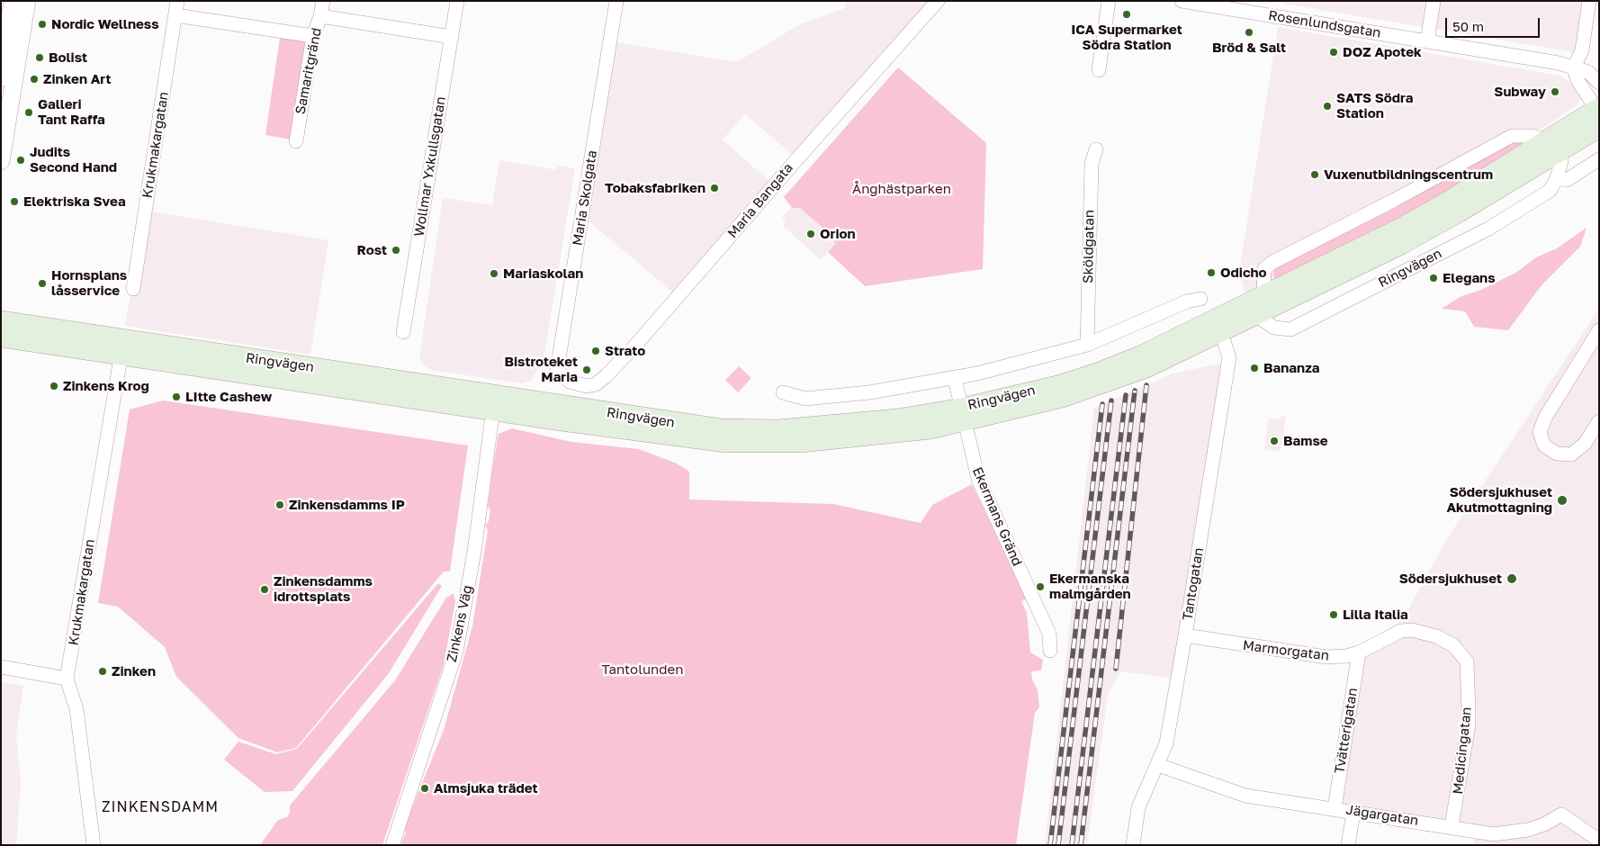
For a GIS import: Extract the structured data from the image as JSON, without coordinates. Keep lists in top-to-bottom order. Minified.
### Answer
{"streets":{"main road":["Ringvägen"],"street":["Rosenlundsgatan","Samaritgränd","Krukmakargatan","Wollmar Yxkullsgatan","Maria Skolgata","Maria Bangata","Sköldgatan","Ekermans Gränd","Tantogatan","Zinkens Väg","Marmorgatan","Tvätterigatan","Medicingatan","Jägargatan"]},"crossings":[["Krukmakargatan","Ringvägen"],["Maria Skolgata","Maria Bangata"],["Ringvägen","Ekermans Gränd"],["Ringvägen","Tantogatan"],["Ringvägen","Zinkens Väg"],["Tantogatan","Marmorgatan"],["Tantogatan","Jägargatan"],["Marmorgatan","Tvätterigatan"],["Marmorgatan","Medicingatan"],["Tvätterigatan","Jägargatan"],["Medicingatan","Jägargatan"]],"districts":["ZINKENSDAMM"],"parks":["Ånghästparken","Tantolunden"],"places":["ICA Supermarket Södra Station","Nordic Wellness","Bröd & Salt","DOZ Apotek","Bolist","Zinken Art","Subway","SATS Södra Station","Galleri Tant Raffa","Judits Second Hand","Vuxenutbildningscentrum","Tobaksfabriken","Elektriska Svea","Orion","Rost","Odicho","Mariaskolan","Elegans","Hornsplans låsservice","Strato","Bananza","Bistroteket Maria","Zinkens Krog","LItte Cashew","Bamse","Södersjukhuset Akutmottagning","Zinkensdamms IP","Södersjukhuset","Ekermanska malmgården","Zinkensdamms idrottsplats","Lilla Italia","Zinken","Almsjuka trädet"],"scale_bar":"50 m"}
